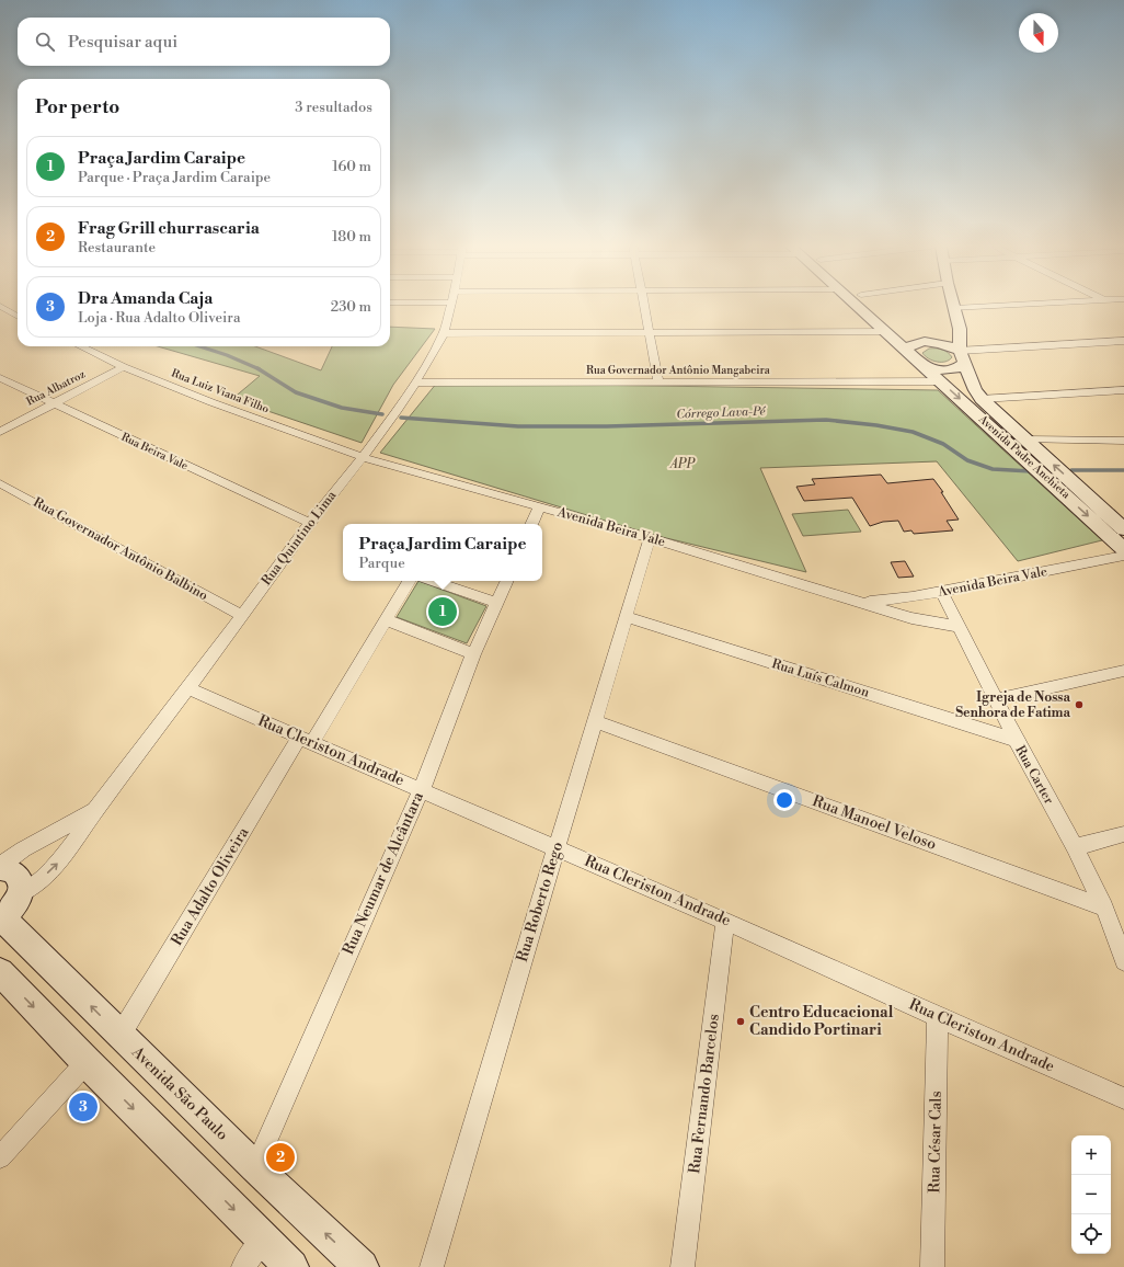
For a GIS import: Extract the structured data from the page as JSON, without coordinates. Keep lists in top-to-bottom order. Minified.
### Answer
{"streets":{"street":["Rua Governador Antônio Mangabeira","Rua Albatroz","Rua Luiz Viana Filho","Rua Beira Vale","Avenida Padre Anchieta","Avenida Beira Vale","Rua Quintino Lima","Rua Governador Antônio Balbino","Rua Luís Calmon","Rua Cleriston Andrade","Rua Carter","Rua Manoel Veloso","Rua Neumar de Alcântara","Rua Adalto Oliveira","Rua Roberto Rego","Avenida São Paulo","Rua Fernando Barcelos","Rua César Cals"]},"crossings":[["Rua Governador Antônio Mangabeira","Avenida Padre Anchieta"],["Rua Governador Antônio Mangabeira","Rua Quintino Lima"],["Rua Albatroz","Rua Luiz Viana Filho"],["Rua Albatroz","Rua Beira Vale"],["Rua Luiz Viana Filho","Avenida Beira Vale"],["Rua Luiz Viana Filho","Rua Quintino Lima"],["Rua Beira Vale","Rua Quintino Lima"],["Avenida Beira Vale","Rua Quintino Lima"],["Avenida Beira Vale","Rua Carter"],["Avenida Beira Vale","Rua Roberto Rego"],["Rua Quintino Lima","Rua Governador Antônio Balbino"],["Rua Quintino Lima","Rua Cleriston Andrade"],["Rua Quintino Lima","Avenida São Paulo"],["Rua Luís Calmon","Rua Carter"],["Rua Luís Calmon","Rua Roberto Rego"],["Rua Cleriston Andrade","Rua Neumar de Alcântara"],["Rua Cleriston Andrade","Rua Adalto Oliveira"],["Rua Cleriston Andrade","Rua Roberto Rego"],["Rua Cleriston Andrade","Rua Fernando Barcelos"],["Rua Cleriston Andrade","Rua César Cals"],["Rua Carter","Rua Manoel Veloso"],["Rua Manoel Veloso","Rua Roberto Rego"],["Rua Neumar de Alcântara","Avenida São Paulo"],["Rua Adalto Oliveira","Avenida São Paulo"]],"water":["Córrego Lava-Pé"],"parks":["APP"],"places":["Igreja de Nossa Senhora de Fatima","Centro Educacional Candido Portinari"],"north":"bottom","page":{"search":"Pesquisar aqui","heading":["Por perto","3 resultados"],"list":[{"mark":"1","name":"Praça Jardim Caraipe","note":"Parque · Praça Jardim Caraipe","value":"160 m"},{"mark":"2","name":"Frag Grill churrascaria","note":"Restaurante","value":"180 m"},{"mark":"3","name":"Dra Amanda Caja","note":"Loja · Rua Adalto Oliveira","value":"230 m"}],"popup":["Praça Jardim Caraipe","Parque"],"pins":["1","3","2"],"map_buttons":["+","−"]}}
